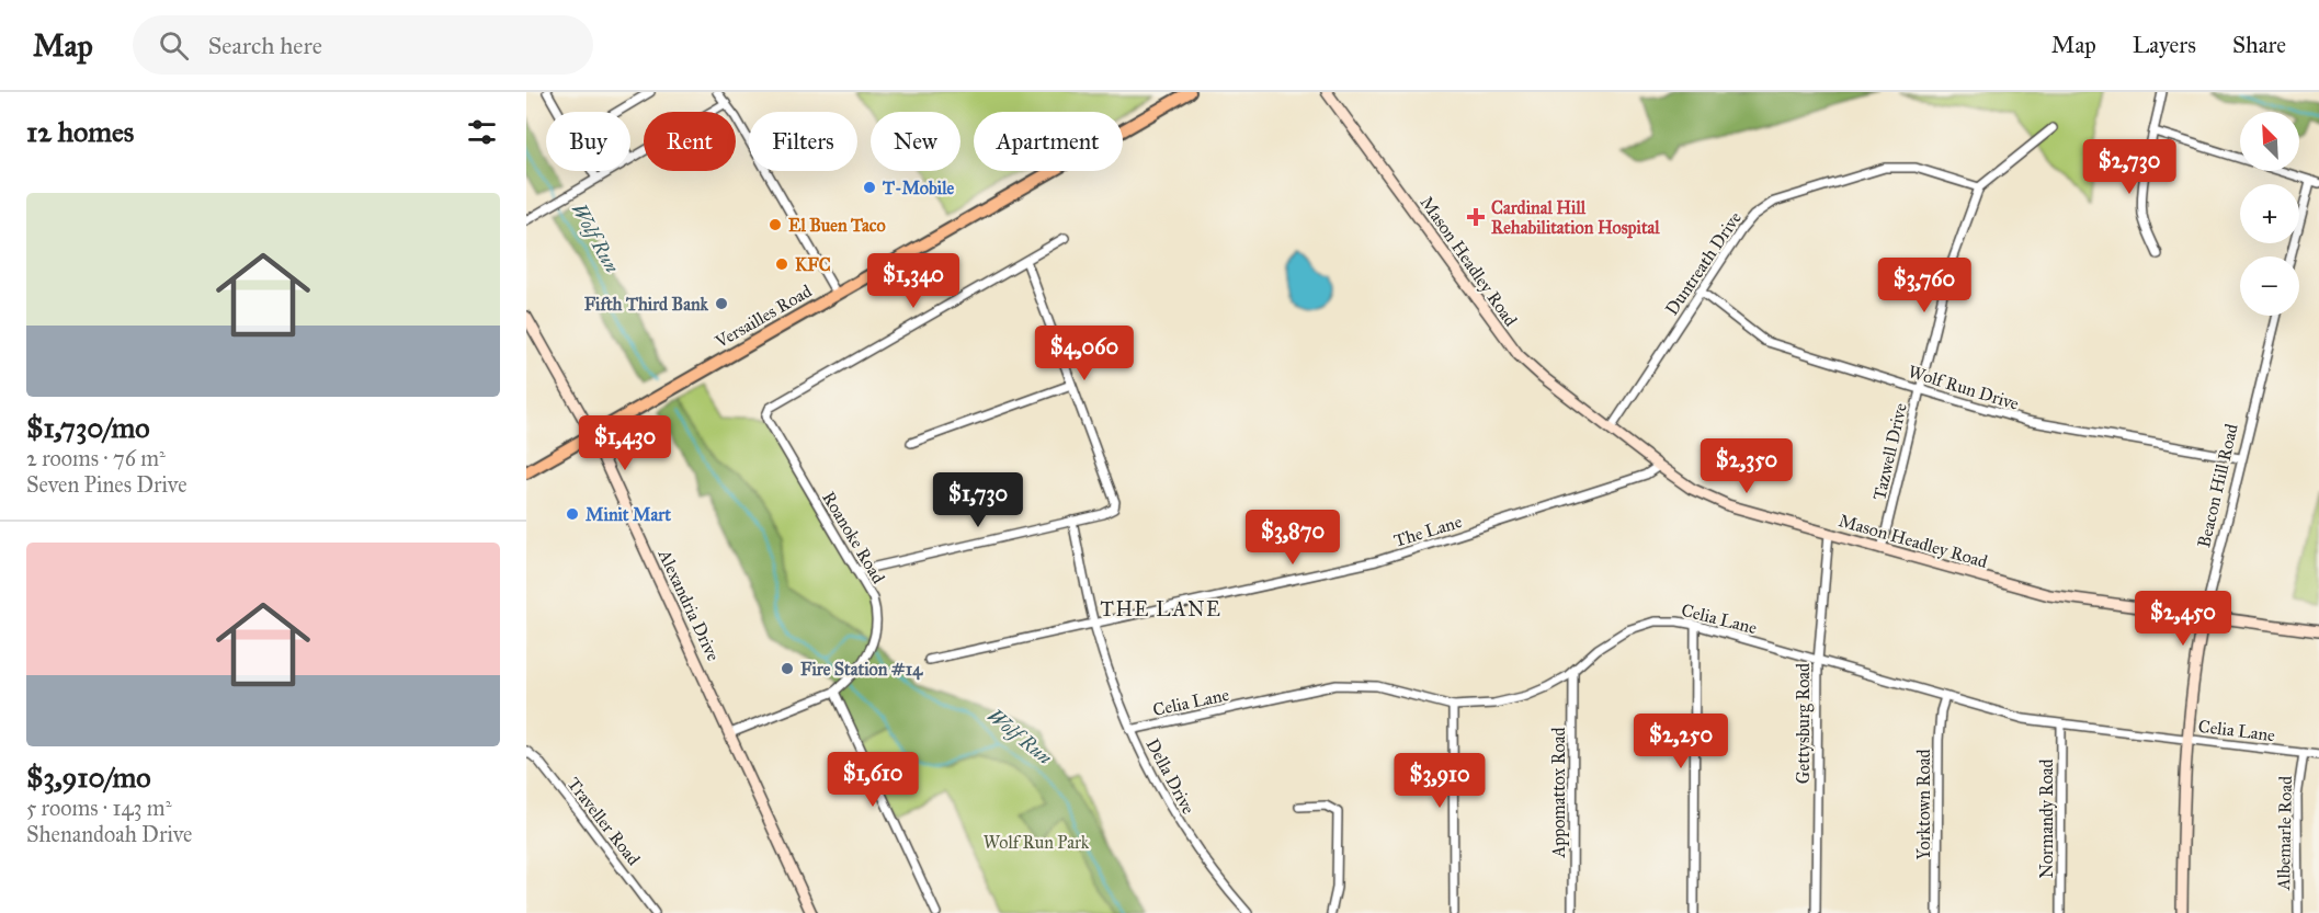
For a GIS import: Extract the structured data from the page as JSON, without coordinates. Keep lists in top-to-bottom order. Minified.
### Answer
{"streets":{"main road":["Mason Headley Road","Versailles Road","Beacon Hill Road","Alexandria Drive"],"street":["Duntreath Drive","Wolf Run Drive","Tazwell Drive","The Lane","Roanoke Road","Celia Lane","Gettysburg Road","Della Drive","Appomattox Road","Yorktown Road","Normandy Road","Traveller Road","Albemarle Road"]},"crossings":[["Mason Headley Road","Duntreath Drive"],["Mason Headley Road","Tazwell Drive"],["Mason Headley Road","Beacon Hill Road"],["Mason Headley Road","The Lane"],["Mason Headley Road","Gettysburg Road"],["Duntreath Drive","Wolf Run Drive"],["Duntreath Drive","Tazwell Drive"],["Versailles Road","Alexandria Drive"],["Wolf Run Drive","Tazwell Drive"],["Wolf Run Drive","Beacon Hill Road"],["Beacon Hill Road","Celia Lane"],["The Lane","Della Drive"],["Roanoke Road","Alexandria Drive"],["Celia Lane","Gettysburg Road"],["Celia Lane","Della Drive"],["Celia Lane","Appomattox Road"],["Celia Lane","Yorktown Road"],["Celia Lane","Normandy Road"],["Celia Lane","Albemarle Road"]],"districts":["THE LANE"],"water":["Wolf Run"],"parks":["Wolf Run Park"],"places":{"other":["T-Mobile","El Buen Taco","KFC","Fifth Third Bank","Minit Mart","Fire Station #14"],"health":["Cardinal Hill Rehabilitation Hospital"]},"north":"top left","page":{"header":"Map","search":"Search here","nav":["Map","Layers","Share"],"heading":"12 homes","map_buttons":["+","−"],"chip":["Buy","Rent","Filters","New","Apartment"],"price":["$2,730","$1,340","$3,760","$4,060","$1,430","$2,350","$1,730","$3,870","$2,450","$2,250","$1,610","$3,910"],"list":[{"name":"$1,730/mo","note":"2 rooms · 76 m² · Seven Pines Drive"},{"name":"$3,910/mo","note":"5 rooms · 143 m² · Shenandoah Drive"}]}}
